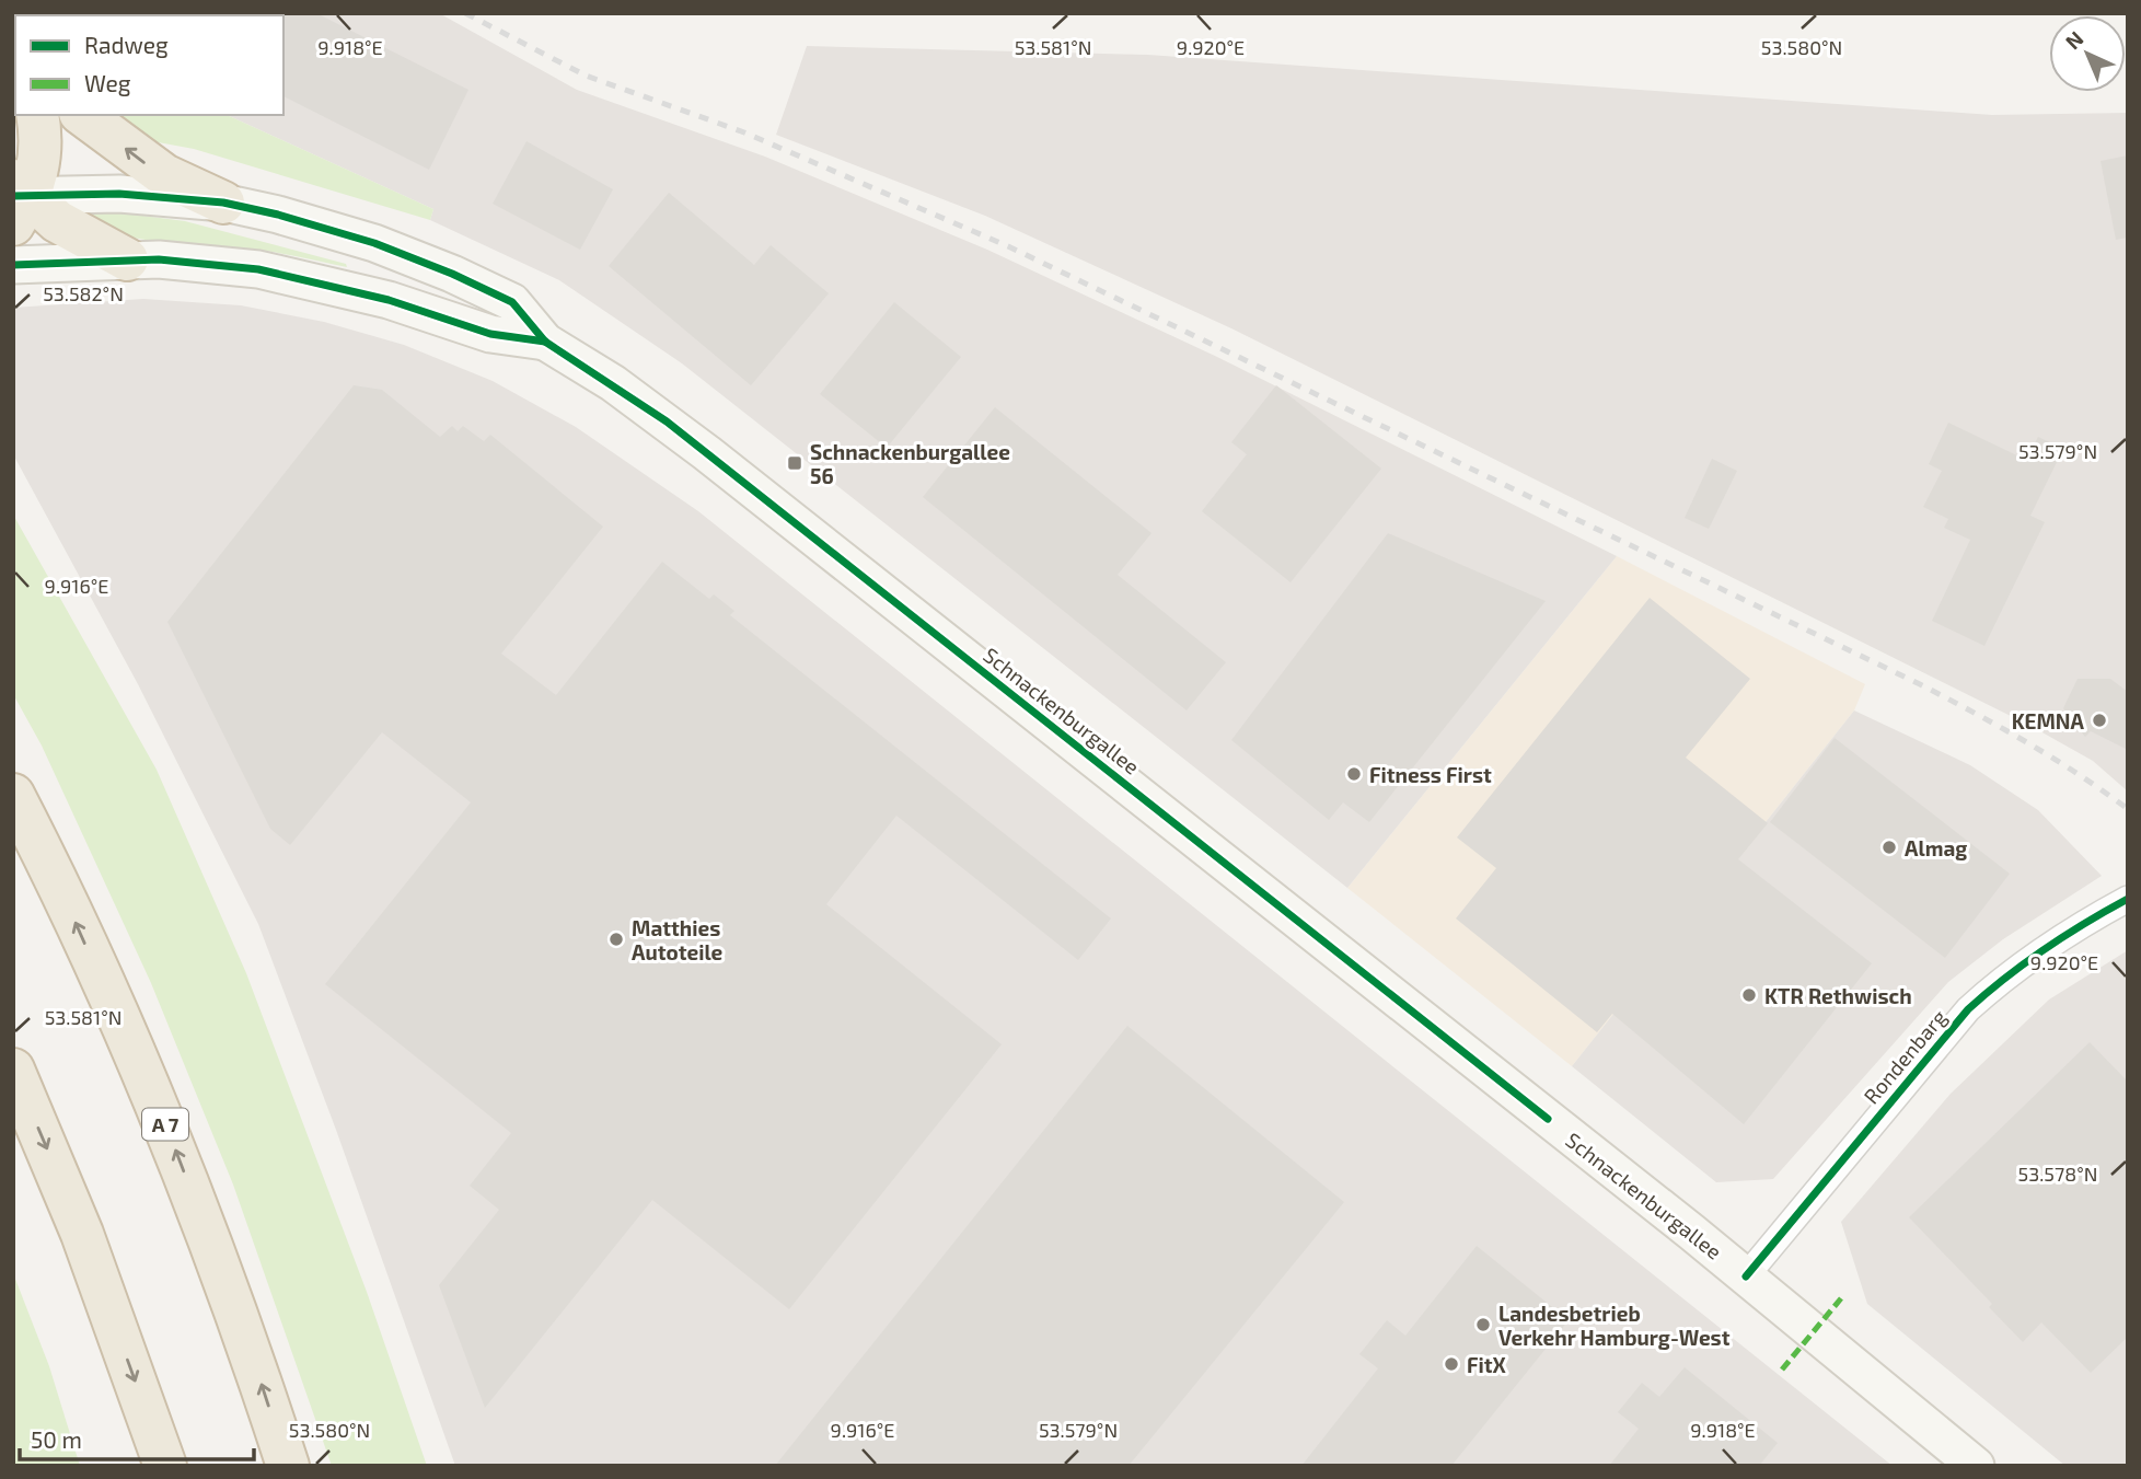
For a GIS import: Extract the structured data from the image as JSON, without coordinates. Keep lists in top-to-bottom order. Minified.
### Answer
{"streets":{"highway":["A 7"],"main road":["Schnackenburgallee"],"street":["Rondenbarg"]},"crossings":[["Schnackenburgallee","Rondenbarg"]],"places":{"transit":["Schnackenburgallee 56"],"other":["KEMNA","Fitness First","Almag","Matthies Autoteile","KTR Rethwisch","Landesbetrieb Verkehr Hamburg-West","FitX"]},"legend":["Radweg","Weg"],"scale_bar":"50 m","north":"top left","coordinates":["53.581°N","53.580°N","9.918°E","9.920°E","53.582°N","53.579°N","9.916°E","53.578°N"]}
